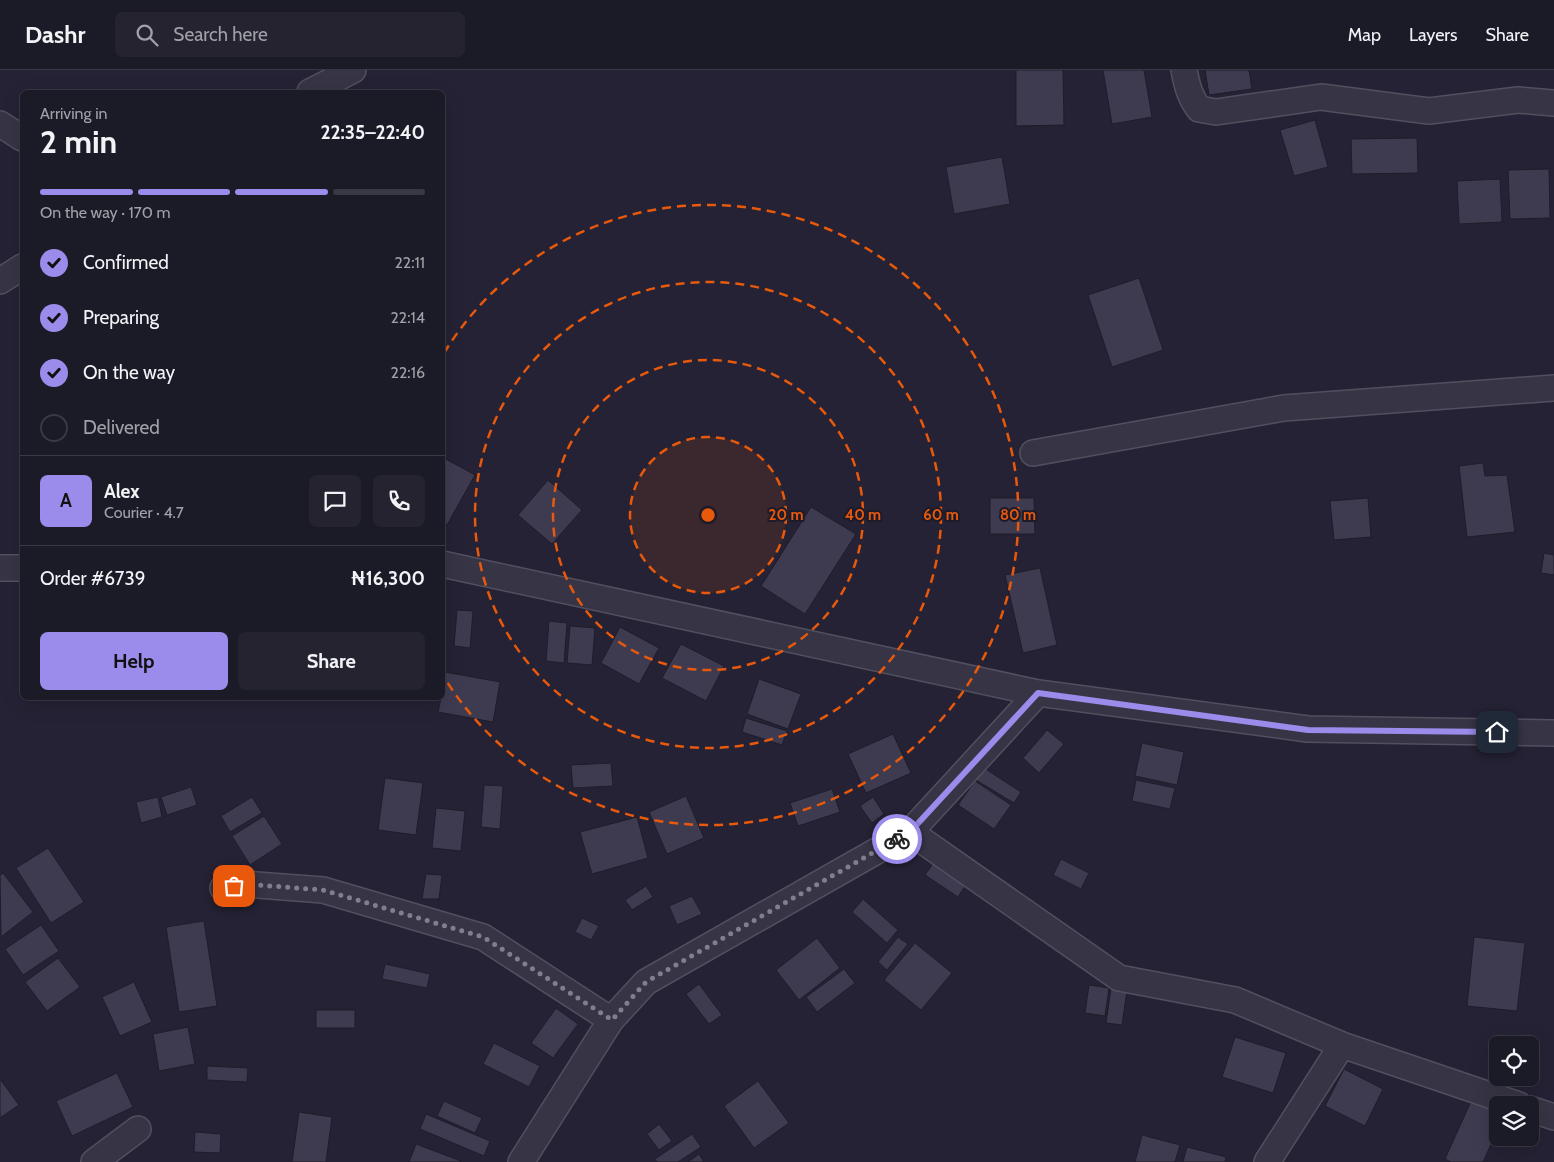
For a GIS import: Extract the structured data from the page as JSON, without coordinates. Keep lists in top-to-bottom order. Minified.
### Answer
{"page":{"header":"Dashr","search":"Search here","nav":["Map","Layers","Share"],"heading":["2 min","Arriving in","22:35–22:40"],"panel":["Alex","Courier · 4.7","Order #6739","₦16,300"],"bar":"On the way · 170 m","list":[["Confirmed","22:11"],["Preparing","22:14"],["On the way","22:16"],"Delivered"],"round":"A","buttons":["Help","Share"]},"rings":["20 m","40 m","60 m","80 m"]}
